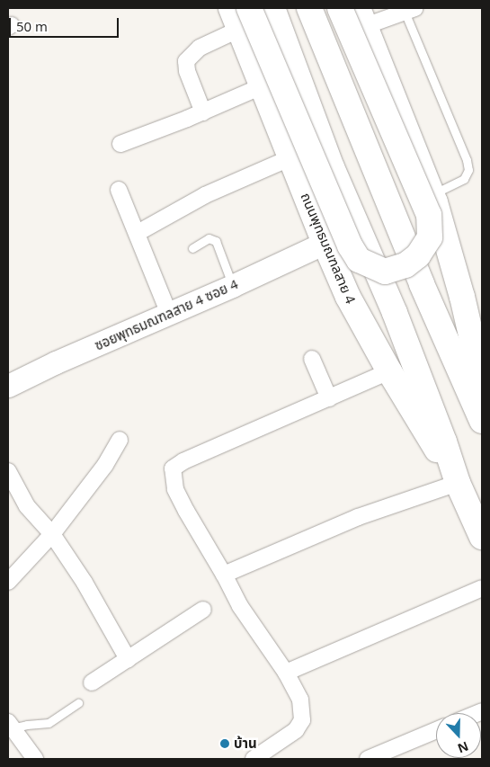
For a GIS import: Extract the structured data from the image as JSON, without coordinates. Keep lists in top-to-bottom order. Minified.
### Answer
{"streets":{"main road":["ถนนพุทธมณฑลสาย 4"],"street":["ซอยพุทธมณฑลสาย 4 ซอย 4"]},"crossings":[["ถนนพุทธมณฑลสาย 4","ซอยพุทธมณฑลสาย 4 ซอย 4"]],"places":["บ้าน"],"scale_bar":"50 m","north":"bottom"}
